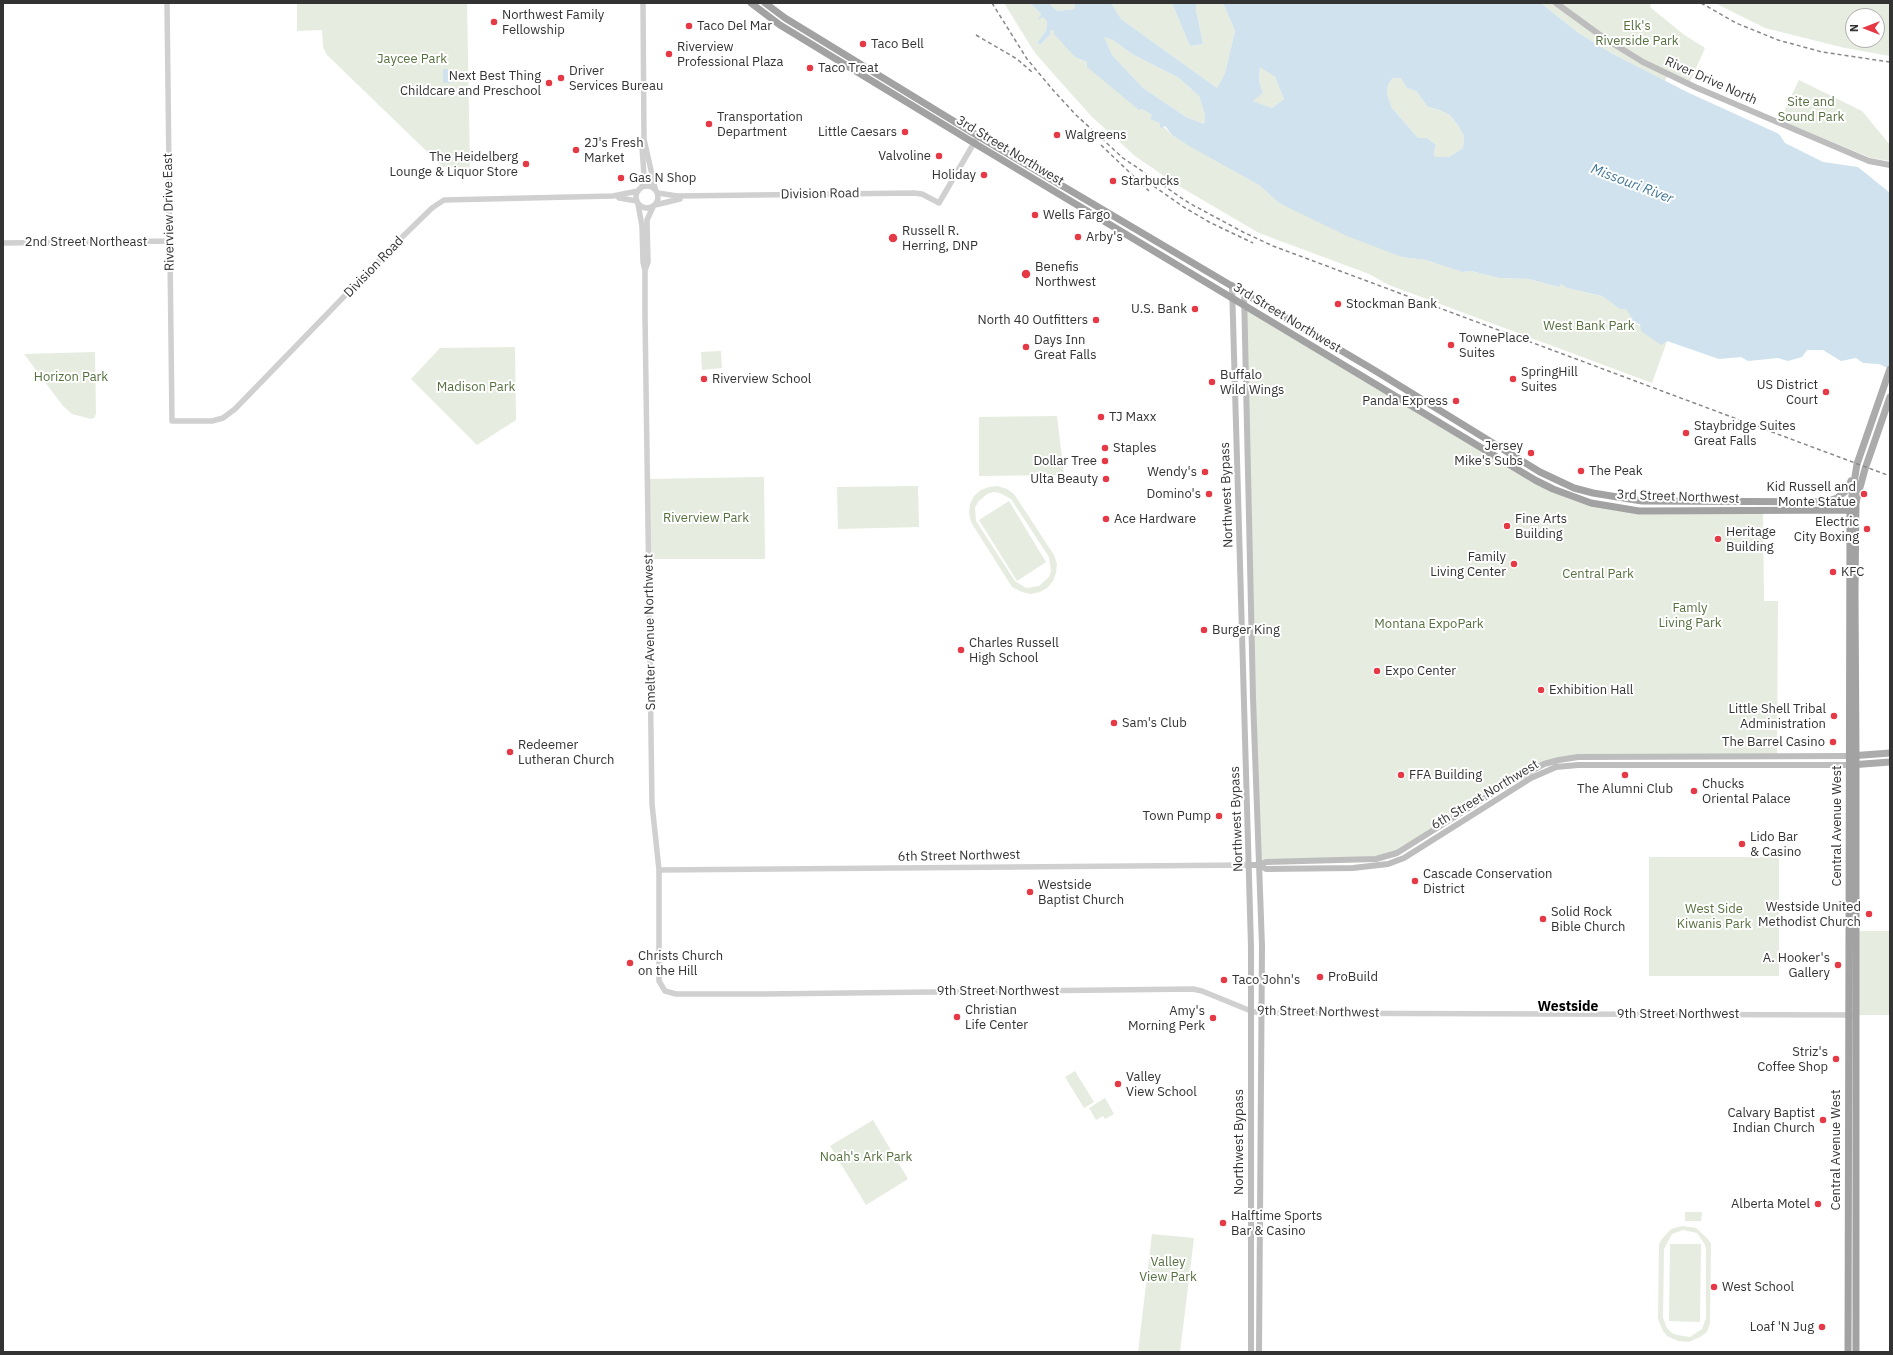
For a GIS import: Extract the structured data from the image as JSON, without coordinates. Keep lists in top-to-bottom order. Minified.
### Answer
{"streets":{"highway":["3rd Street Northwest","Central Avenue West"],"main road":["River Drive North","Northwest Bypass","6th Street Northwest"],"street":["Division Road","Riverview Drive East","2nd Street Northeast","Smelter Avenue Northwest","9th Street Northwest"]},"crossings":[["3rd Street Northwest","Division Road"],["3rd Street Northwest","Northwest Bypass"],["3rd Street Northwest","Central Avenue West"],["Division Road","Riverview Drive East"],["Division Road","Smelter Avenue Northwest"],["Riverview Drive East","2nd Street Northeast"],["Northwest Bypass","6th Street Northwest"],["Northwest Bypass","9th Street Northwest"],["Smelter Avenue Northwest","6th Street Northwest"],["Smelter Avenue Northwest","9th Street Northwest"],["6th Street Northwest","Central Avenue West"],["Central Avenue West","9th Street Northwest"]],"districts":["Westside"],"water":["Missouri River"],"parks":["Elk's Riverside Park","Jaycee Park","Site and Sound Park","West Bank Park","Horizon Park","Madison Park","Riverview Park","Central Park","Famly Living Park","Montana ExpoPark","West Side Kiwanis Park","Noah's Ark Park","Valley View Park"],"places":["Northwest Family Fellowship","Taco Del Mar","Taco Bell","Riverview Professional Plaza","Taco Treat","Driver Services Bureau","Next Best Thing Childcare and Preschool","Transportation Department","Little Caesars","Walgreens","2J's Fresh Market","Valvoline","The Heidelberg Lounge & Liquor Store","Holiday","Gas N Shop","Starbucks","Wells Fargo","Arby's","Russell R. Herring, DNP","Benefis Northwest","Stockman Bank","U.S. Bank","North 40 Outfitters","TownePlace Suites","Days Inn Great Falls","Riverview School","SpringHill Suites","Buffalo Wild Wings","US District Court","Panda Express","TJ Maxx","Staybridge Suites Great Falls","Staples","Jersey Mike's Subs","Dollar Tree","The Peak","Wendy's","Ulta Beauty","Domino's","Kid Russell and Monte Statue","Ace Hardware","Fine Arts Building","Electric City Boxing","Heritage Building","Family Living Center","KFC","Burger King","Charles Russell High School","Expo Center","Exhibition Hall","Little Shell Tribal Administration","Sam's Club","The Barrel Casino","Redeemer Lutheran Church","FFA Building","The Alumni Club","Chucks Oriental Palace","Town Pump","Lido Bar & Casino","Cascade Conservation District","Westside Baptist Church","Westside United Methodist Church","Solid Rock Bible Church","Christs Church on the Hill","A. Hooker's Gallery","ProBuild","Taco John's","Christian Life Center","Amy's Morning Perk","Striz's Coffee Shop","Valley View School","Calvary Baptist Indian Church","Alberta Motel","Halftime Sports Bar & Casino","West School","Loaf 'N Jug"],"north":"left"}
